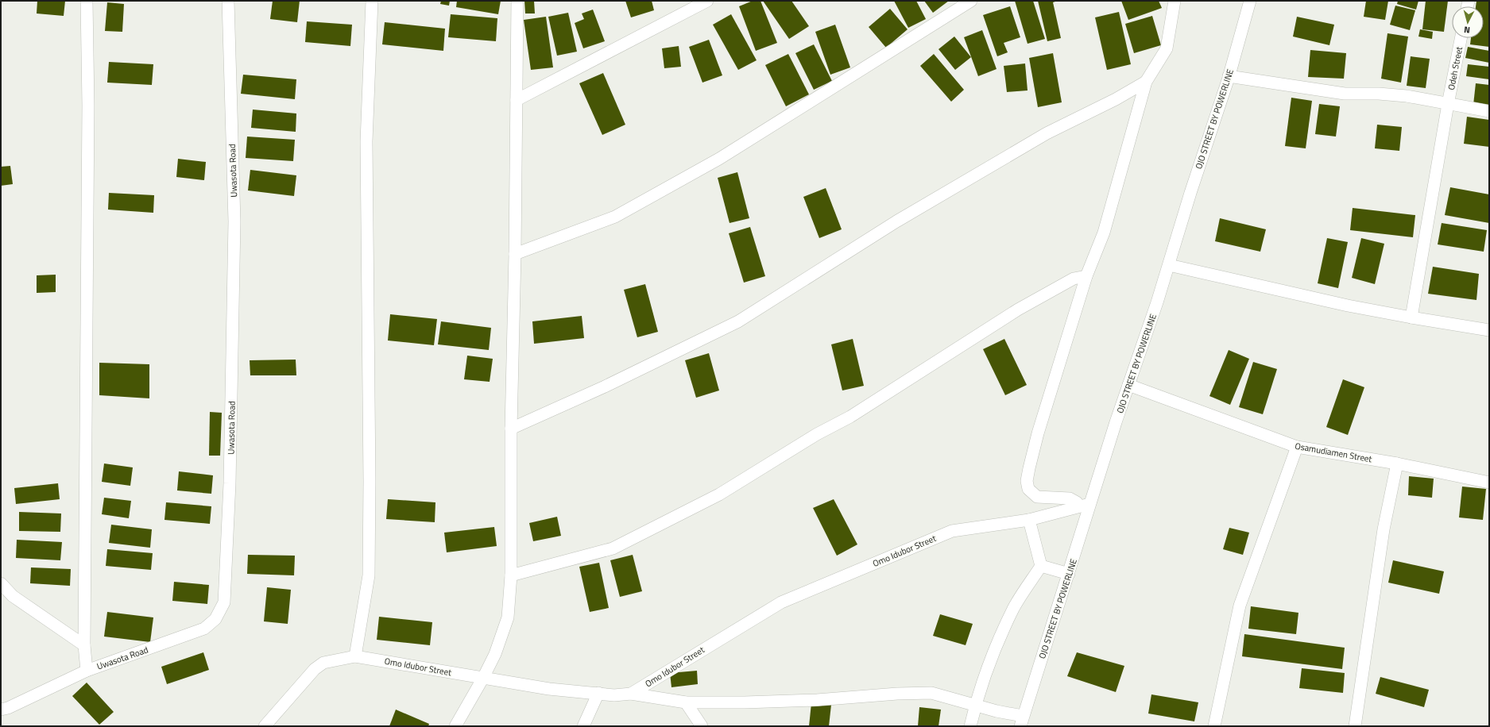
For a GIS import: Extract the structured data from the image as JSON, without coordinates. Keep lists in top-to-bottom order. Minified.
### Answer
{"streets":{"street":["Odeh Street","OJO STREET BY POWERLINE","Uwasota Road","Osamudiamen Street","Omo Idubor Street"]},"crossings":[["OJO STREET BY POWERLINE","Osamudiamen Street"],["OJO STREET BY POWERLINE","Omo Idubor Street"]],"north":"bottom"}
